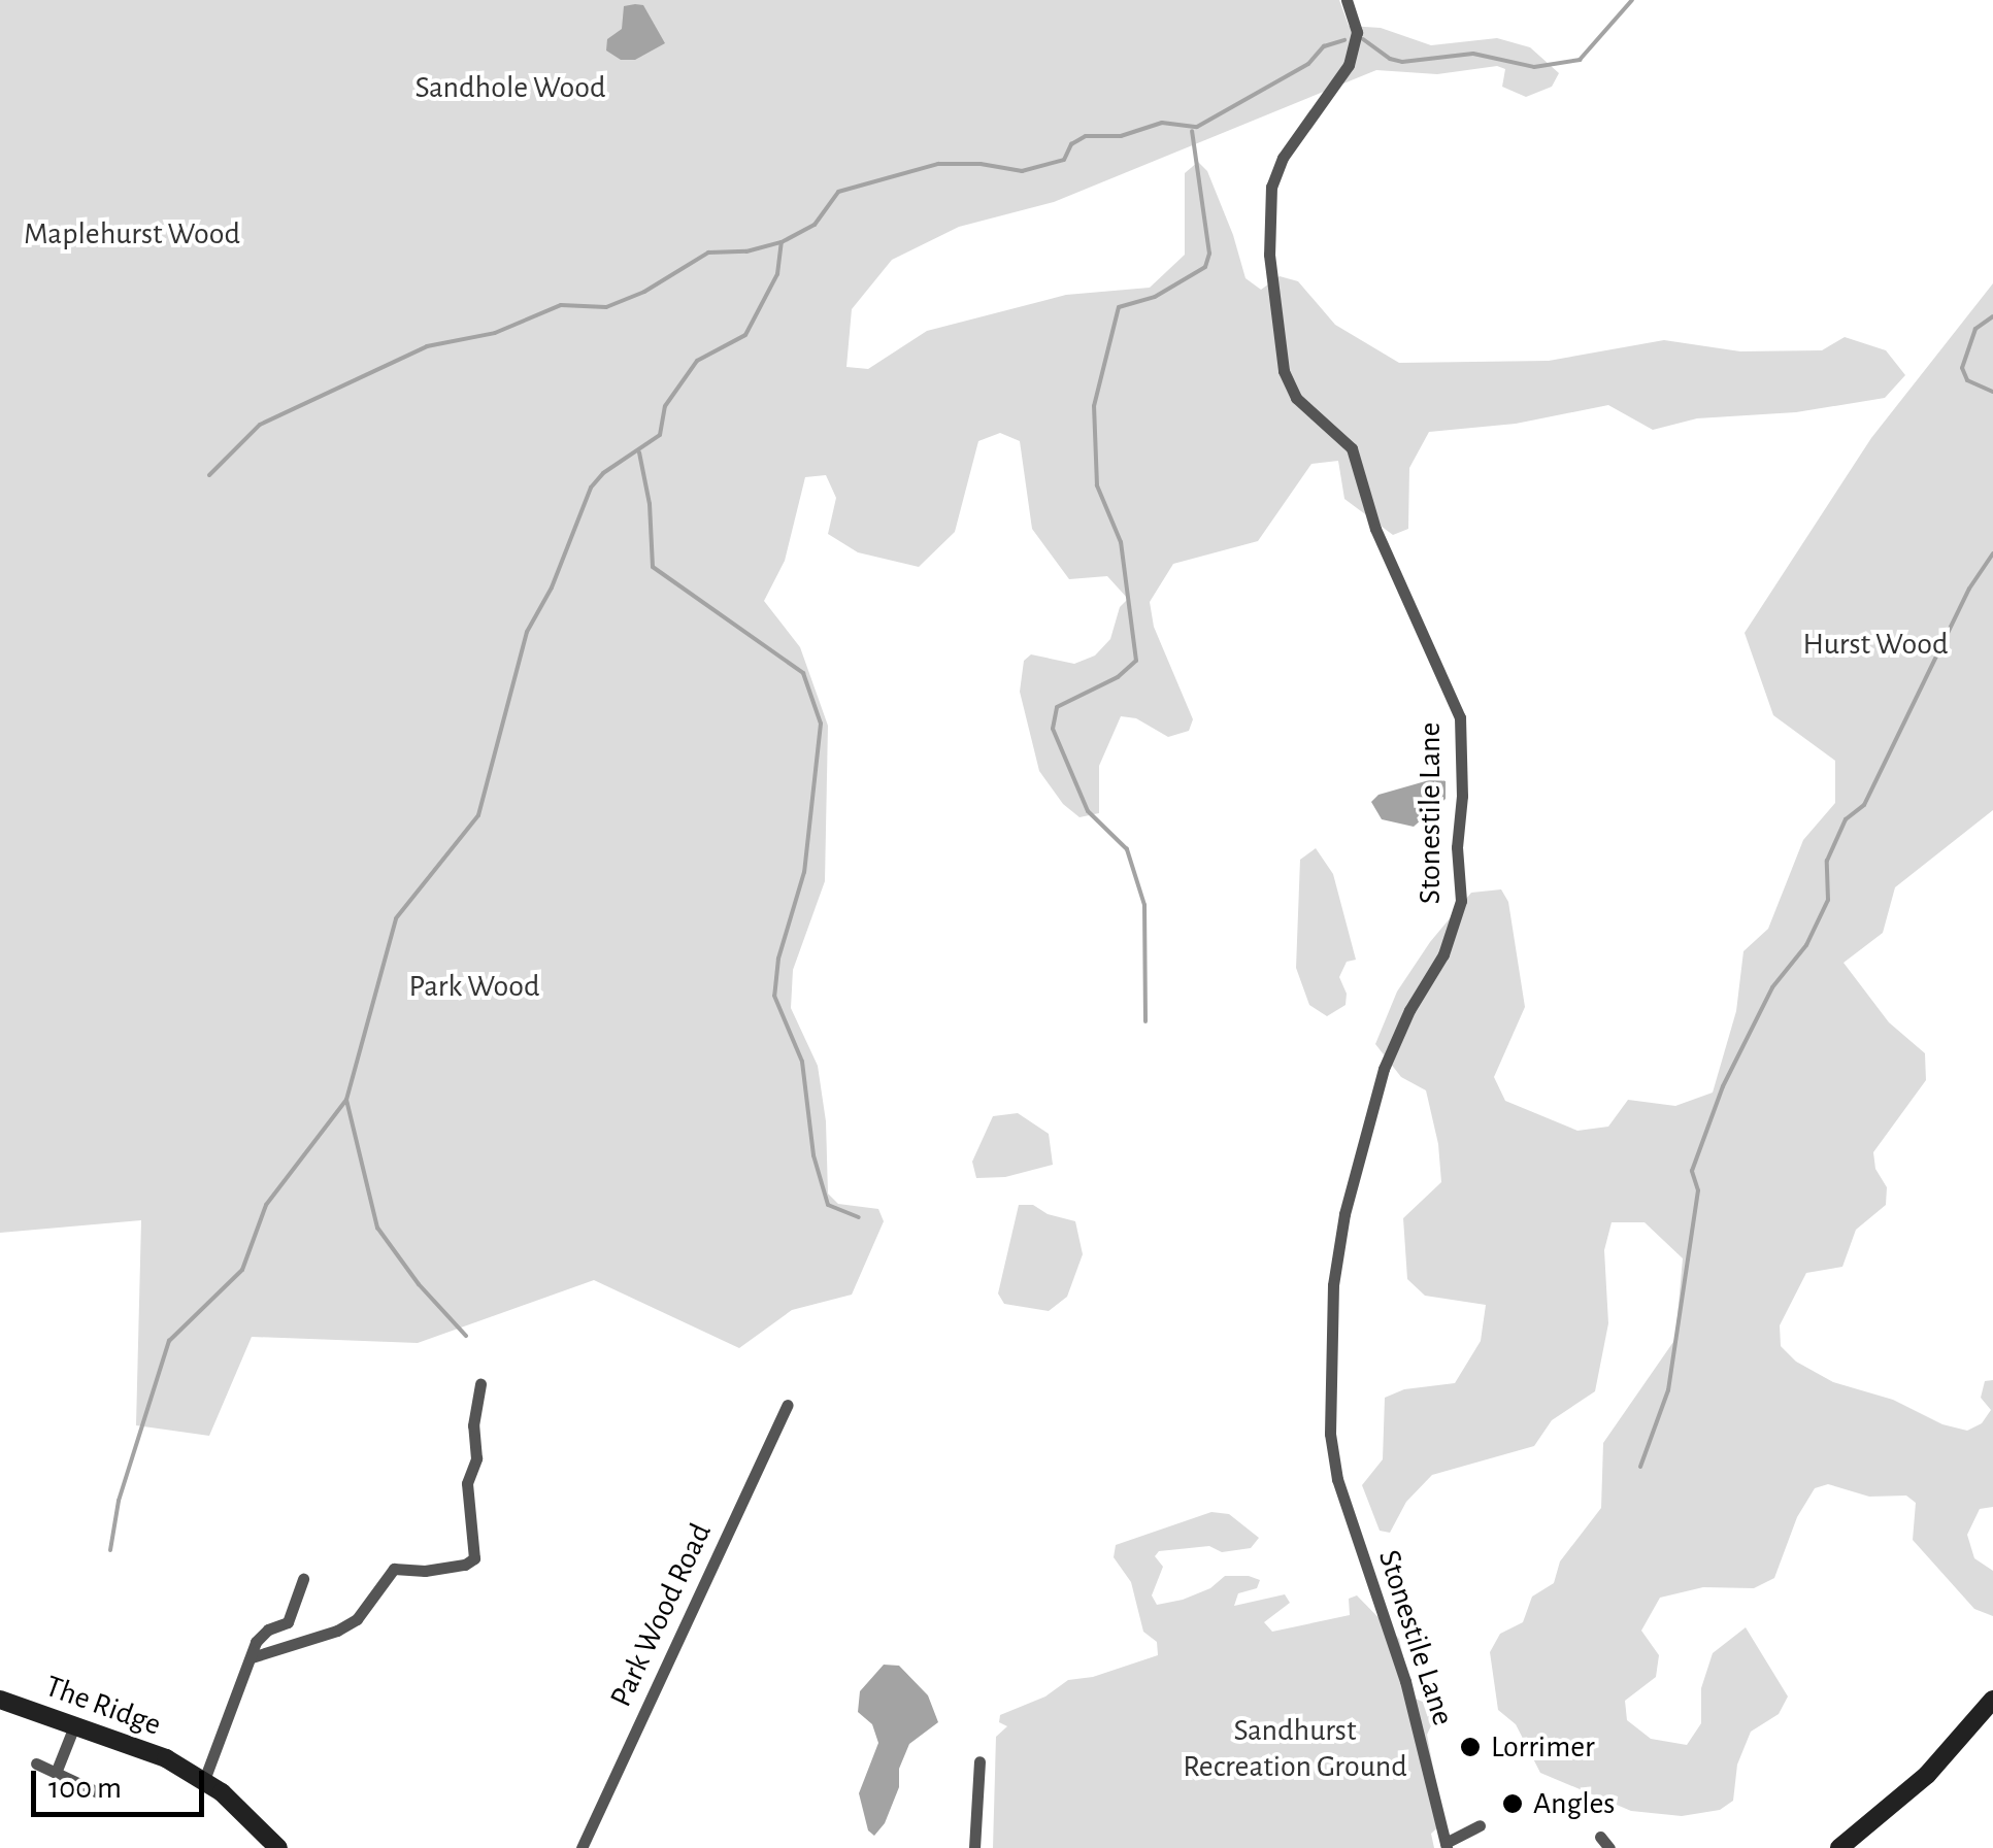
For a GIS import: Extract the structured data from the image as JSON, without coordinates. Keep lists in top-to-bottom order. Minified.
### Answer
{"streets":{"main road":["The Ridge"],"street":["Stonestile Lane","Park Wood Road"]},"parks":["Sandhole Wood","Maplehurst Wood","Hurst Wood","Park Wood","Sandhurst Recreation Ground"],"places":["Lorrimer","Angles"],"scale_bar":"100 m"}
